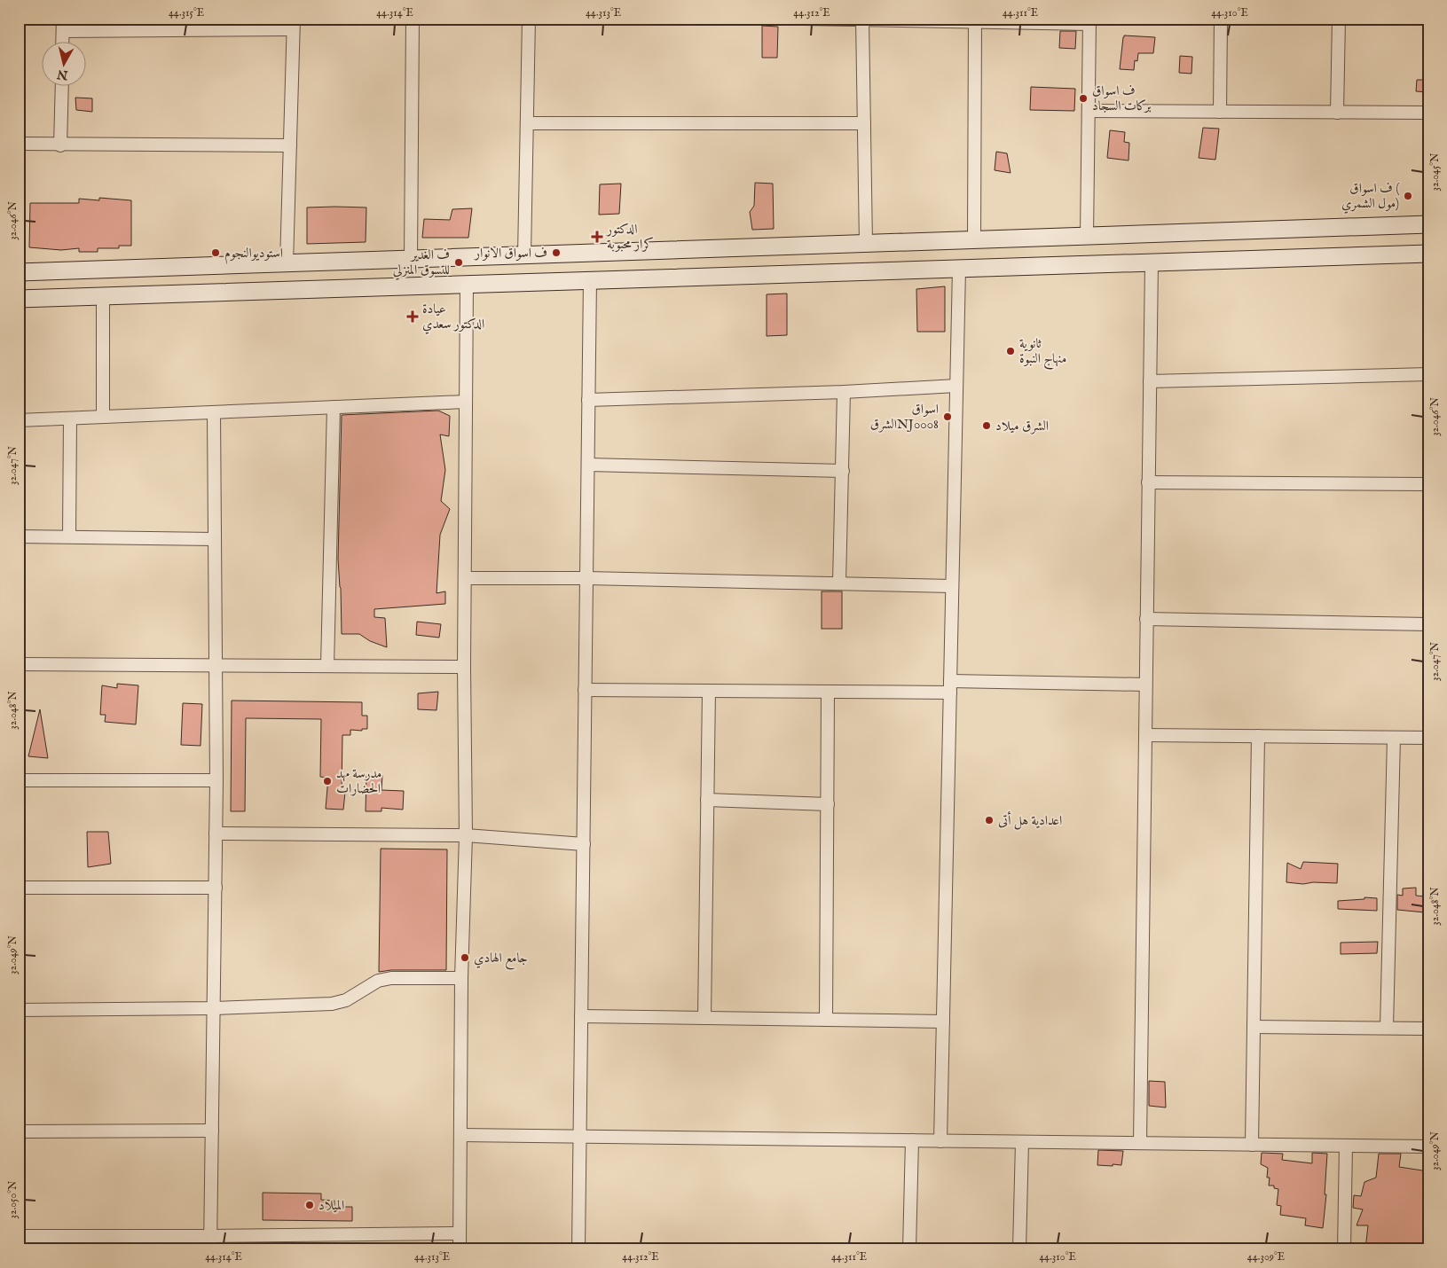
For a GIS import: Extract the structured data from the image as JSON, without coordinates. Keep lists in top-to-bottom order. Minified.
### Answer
{"places":{"other":["ف اسواق بركات السجاد","ف اسواق ( مول الشمري)","استوديوالنجوم","ف اسواق الانوار","ف الغدير للتسوق المنزلي","ثانوية منهاج النبوة","اسواق الشرقNJ0008","الشرق ميلاد","مدرسة مهد الحضارات","اعدادية هل أتى","جامع الهادي","الميلاد"],"health":["الدكتور كرار محبوبة","عيادة الدكتور سعدي"]},"north":"bottom","coordinates":["44.315°E","44.314°E","44.313°E","44.312°E","44.311°E","44.310°E","32.045°N","32.046°N","32.047°N","32.048°N","32.049°N","32.050°N","44.309°E"]}
